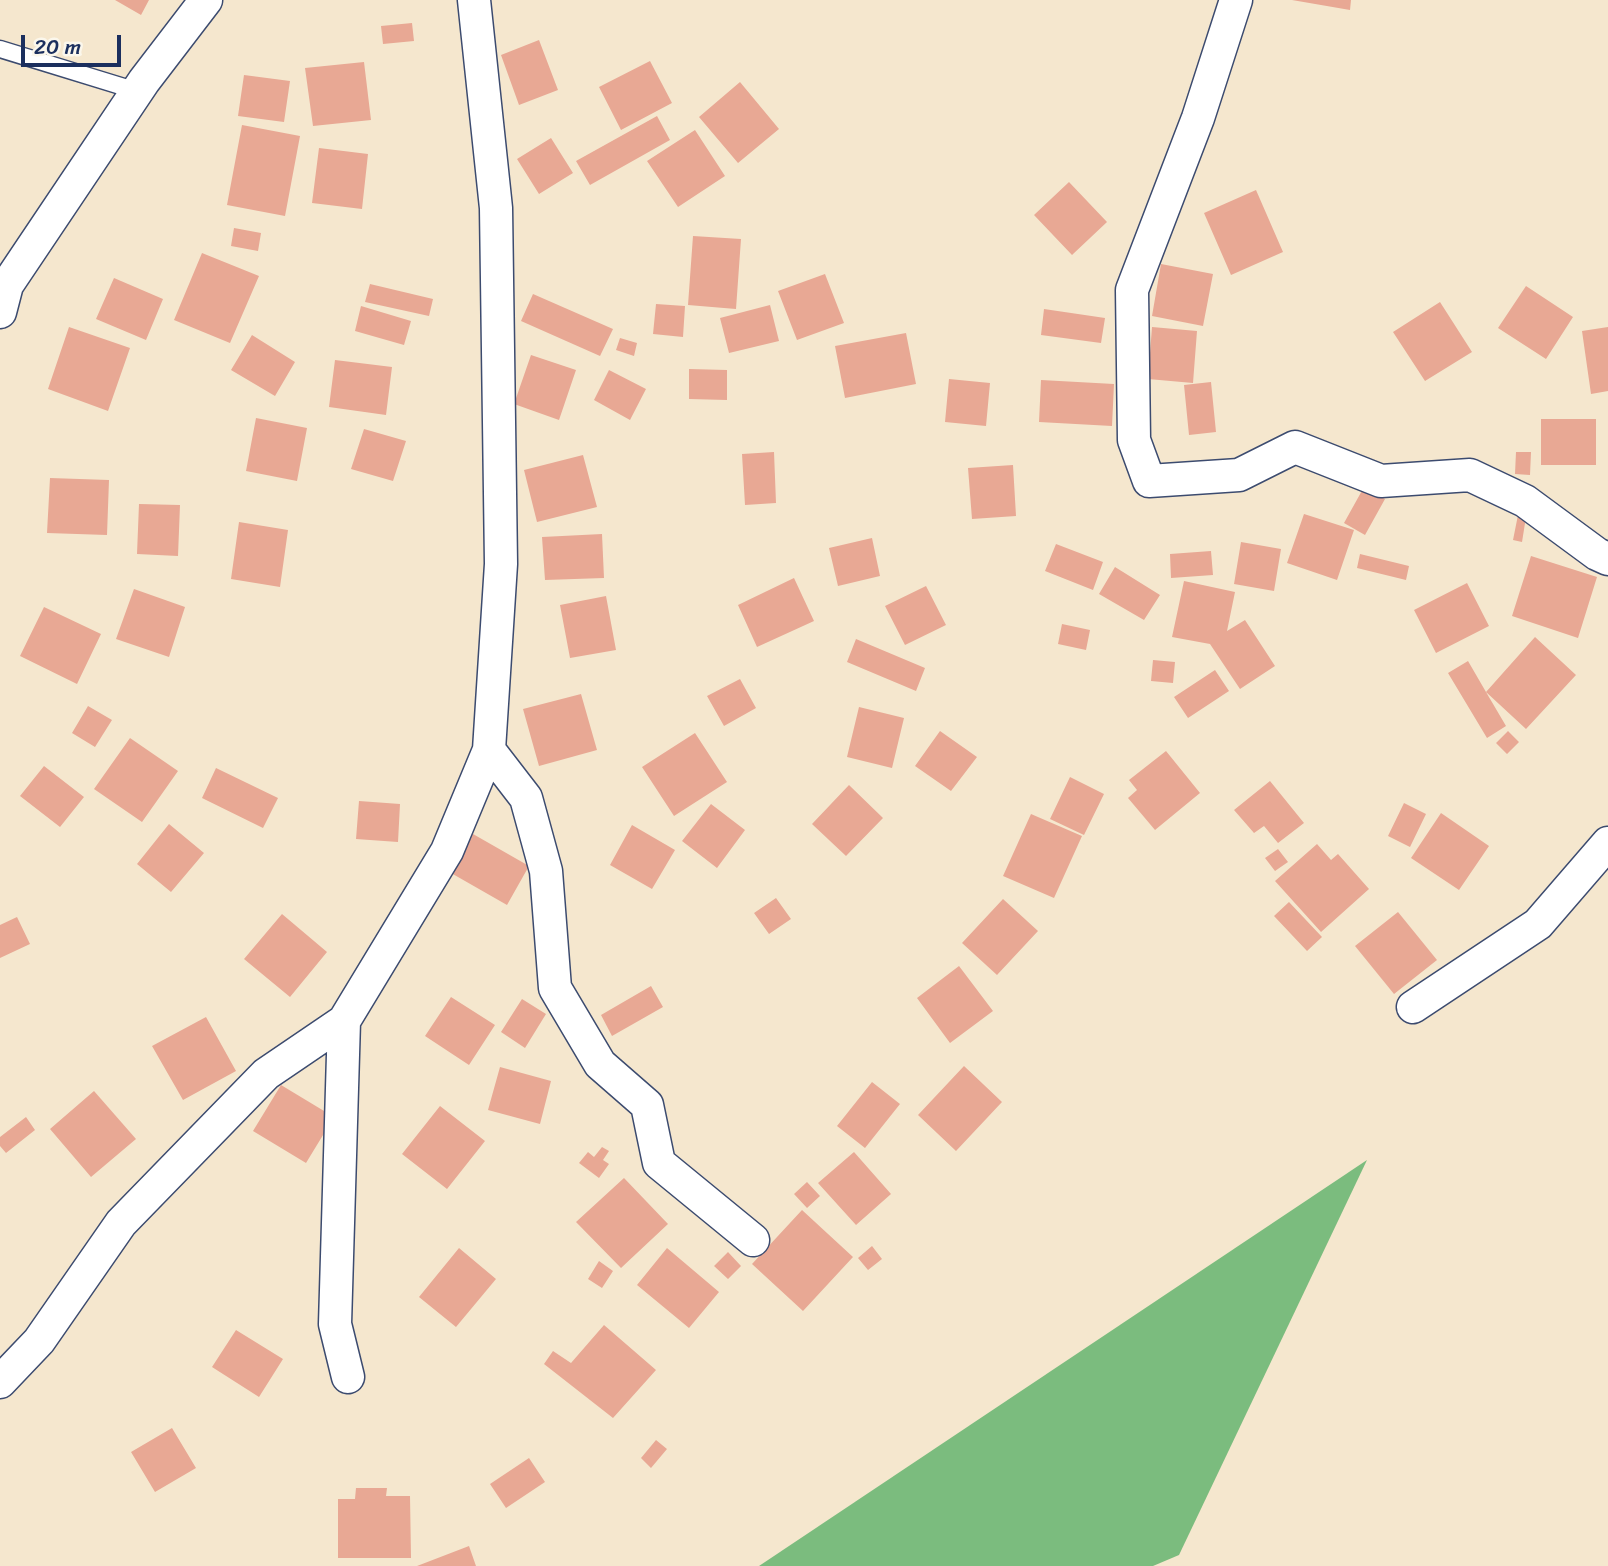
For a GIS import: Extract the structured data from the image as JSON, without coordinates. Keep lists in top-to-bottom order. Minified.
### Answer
{"scale_bar":"20 m"}
